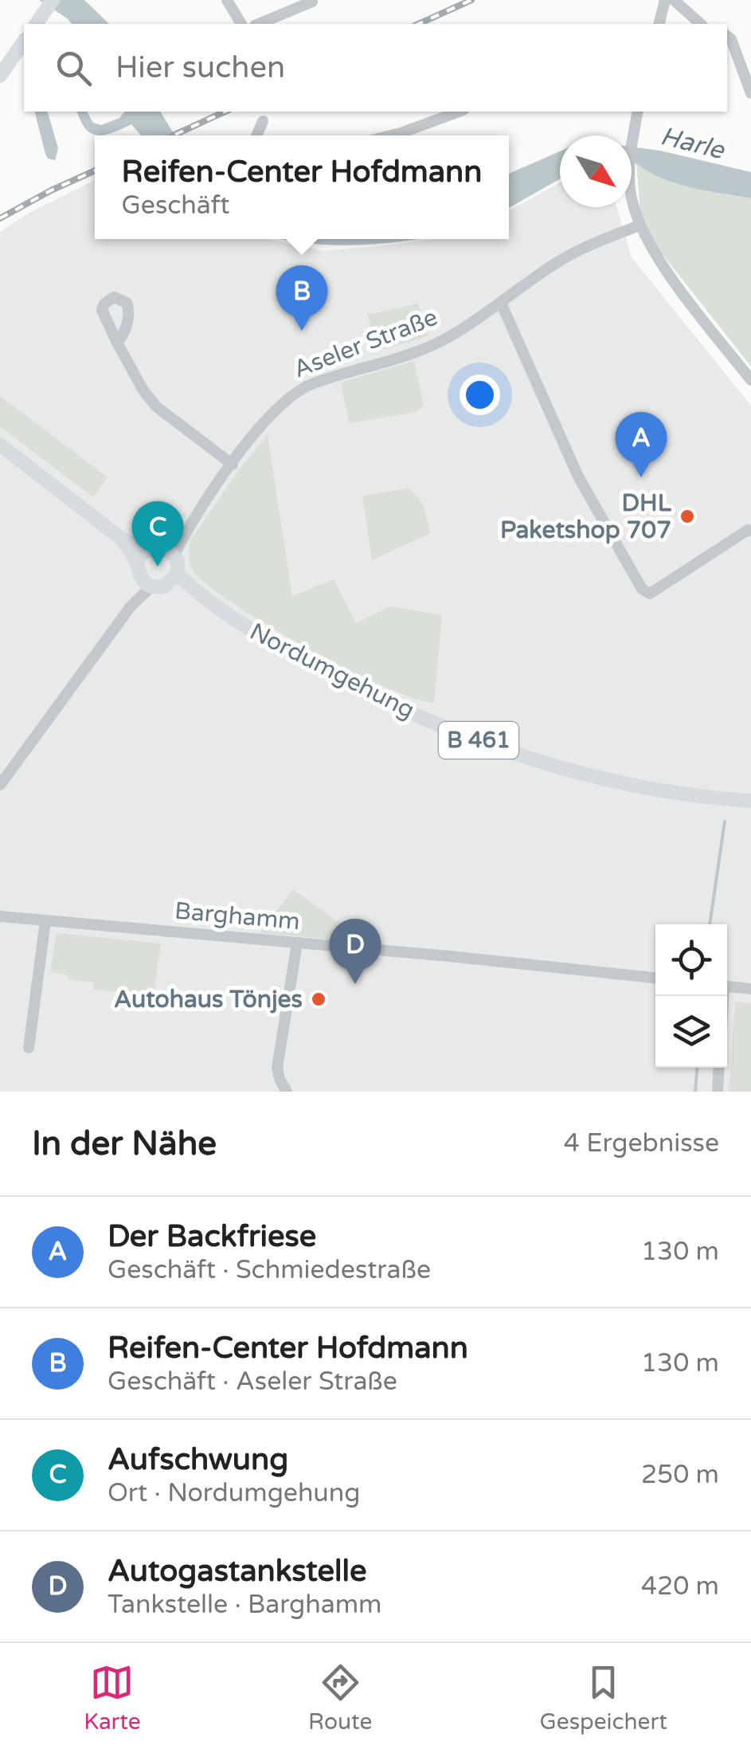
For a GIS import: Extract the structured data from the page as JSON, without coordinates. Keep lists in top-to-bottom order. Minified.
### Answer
{"streets":{"main road":["Nordumgehung","B 461"],"street":["Aseler Straße","Barghamm"]},"crossings":[["Aseler Straße","Nordumgehung"]],"water":["Harle"],"places":["DHL Paketshop 707","Autohaus Tönjes"],"north":"bottom right","page":{"search":"Hier suchen","popup":["Reifen-Center Hofdmann","Geschäft"],"pins":["B","A","C","D"],"heading":["In der Nähe","4 Ergebnisse"],"list":[{"mark":"A","name":"Der Backfriese","note":"Geschäft · Schmiedestraße","value":"130 m"},{"mark":"B","name":"Reifen-Center Hofdmann","note":"Geschäft · Aseler Straße","value":"130 m"},{"mark":"C","name":"Aufschwung","note":"Ort · Nordumgehung","value":"250 m"},{"mark":"D","name":"Autogastankstelle","note":"Tankstelle · Barghamm","value":"420 m"}],"nav":["Karte","Route","Gespeichert"]}}
